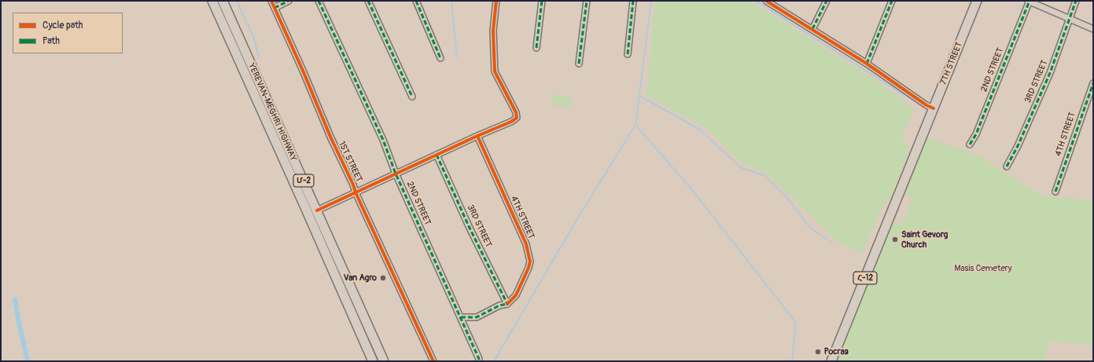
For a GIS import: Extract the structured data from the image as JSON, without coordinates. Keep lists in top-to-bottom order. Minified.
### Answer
{"streets":{"main road":["7TH STREET","YEREVAN-MEGHRI HIGHWAY","Մ-2","Հ-12"],"street":["2ND STREET","3RD STREET","4TH STREET","1ST STREET"]},"crossings":[["3RD STREET","4TH STREET"]],"parks":["Masis Cemetery"],"places":["Saint Gevorg Church","Van Agro","Росгаз"],"legend":["Cycle path","Path"]}
